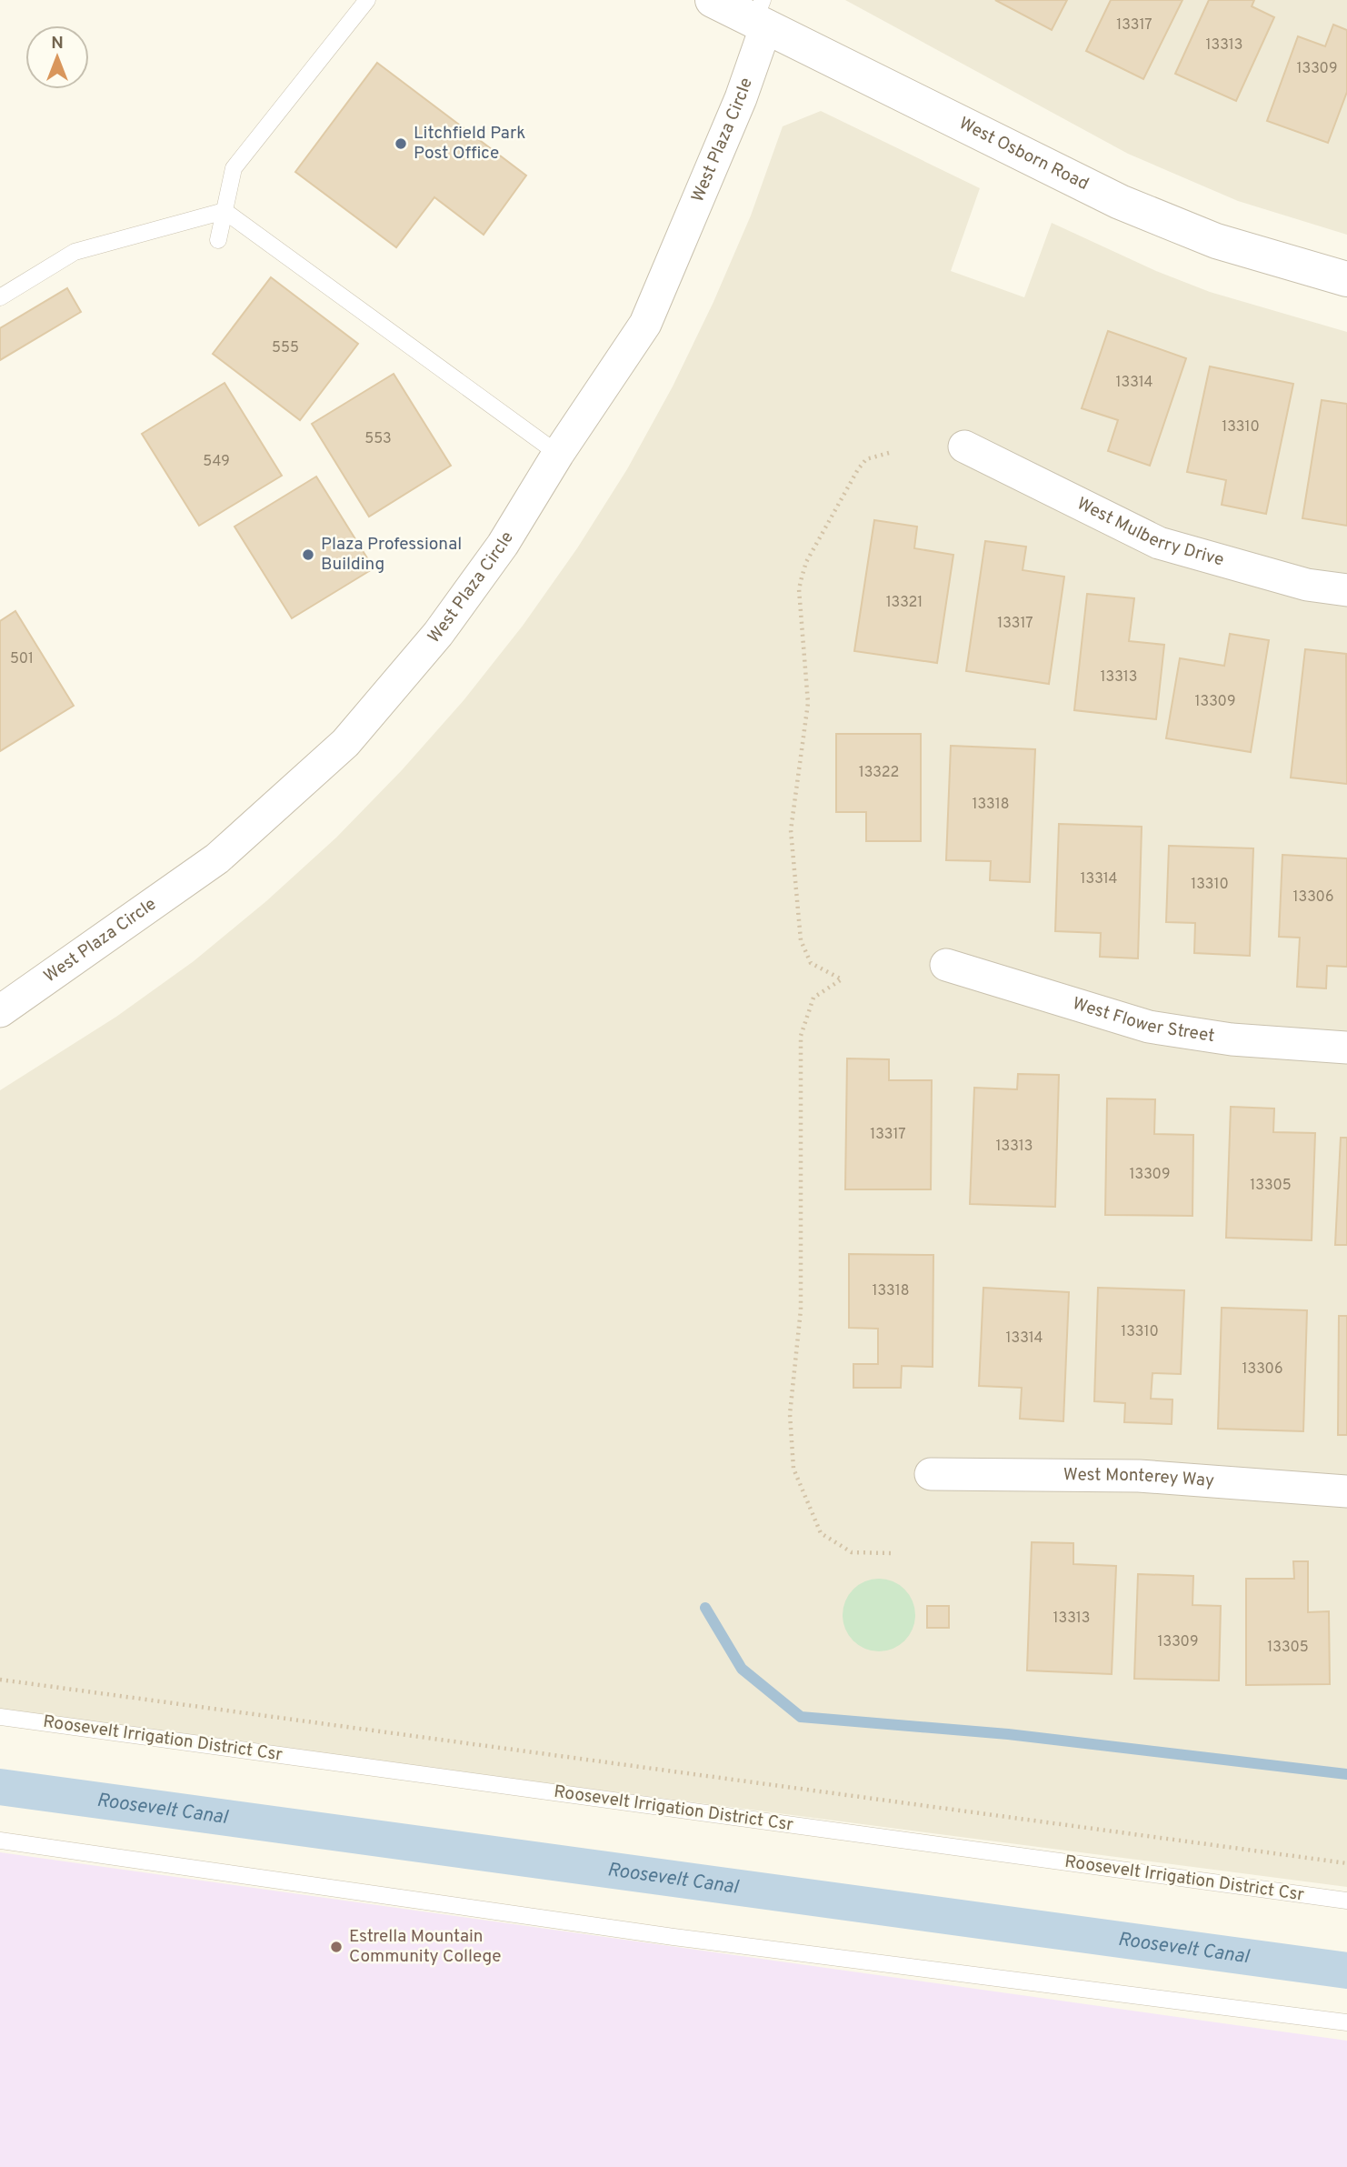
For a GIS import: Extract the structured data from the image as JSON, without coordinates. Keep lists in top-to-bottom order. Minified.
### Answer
{"streets":{"street":["West Plaza Circle","West Osborn Road","West Mulberry Drive","West Flower Street","West Monterey Way"],"lane":["Roosevelt Irrigation District Csr"]},"crossings":[["West Plaza Circle","West Osborn Road"]],"water":["Roosevelt Canal"],"places":["Litchfield Park Post Office","Plaza Professional Building","Estrella Mountain Community College"],"house_numbers":["13317","13313","13309","555","13314","13310","553","549","13321","13317","501","13313","13309","13322","13318","13314","13310","13306","13317","13313","13309","13305","13318","13310","13314","13306","13313","13309","13305"],"north":"top"}
